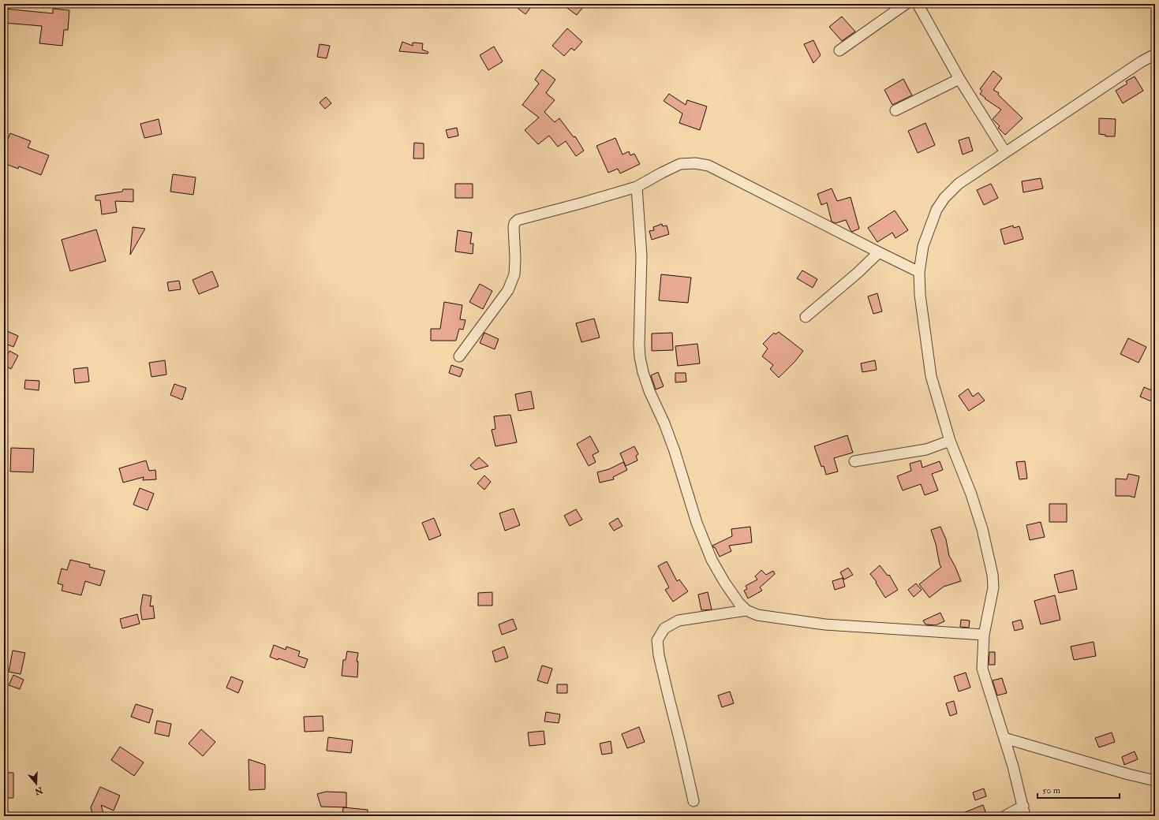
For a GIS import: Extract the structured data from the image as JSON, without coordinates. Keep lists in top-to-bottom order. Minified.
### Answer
{"scale_bar":"50 m","north":"bottom"}
